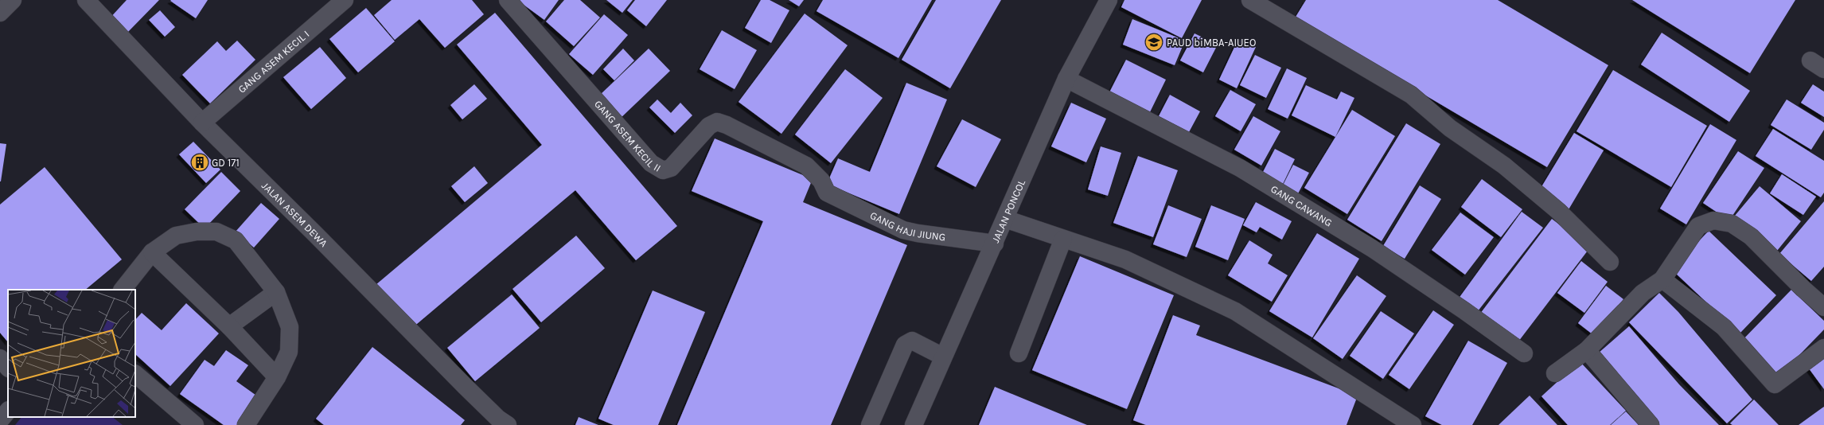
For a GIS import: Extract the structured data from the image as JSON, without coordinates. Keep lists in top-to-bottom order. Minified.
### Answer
{"streets":{"street":["GANG ASEM KECIL I","GANG ASEM KECIL II","GANG CAWANG","JALAN PONCOL","JALAN ASEM DEWA","GANG HAJI JIUNG"]},"crossings":[["GANG ASEM KECIL I","JALAN ASEM DEWA"],["GANG ASEM KECIL II","GANG HAJI JIUNG"],["GANG CAWANG","JALAN PONCOL"],["JALAN PONCOL","GANG HAJI JIUNG"]],"places":{"school or university":["PAUD biMBA-AIUEO"],"building":["GD 171"]}}
